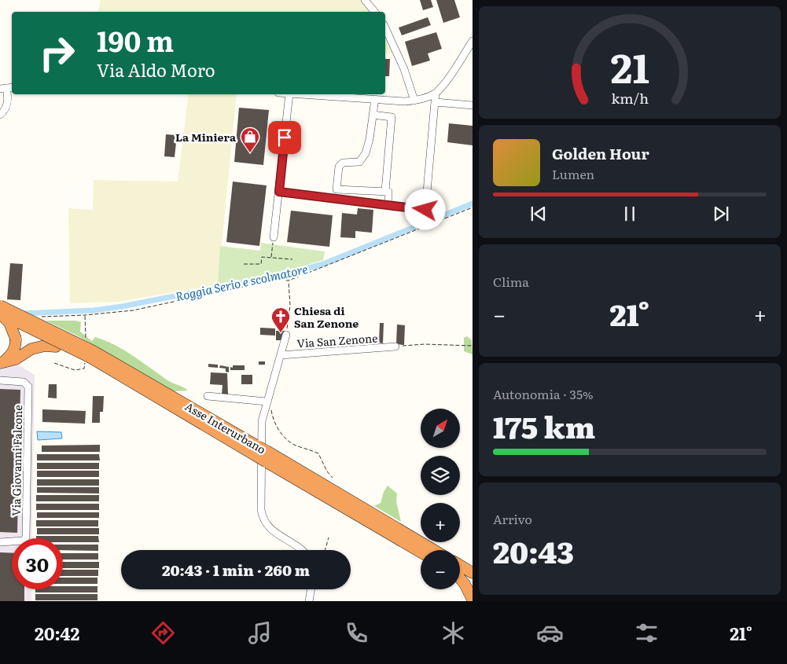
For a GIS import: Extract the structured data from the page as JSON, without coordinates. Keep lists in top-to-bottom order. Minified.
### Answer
{"streets":{"highway":["Asse Interurbano"],"street":["Via San Zenone","Via Giovanni Falcone"]},"water":["Roggia Serio e scolmatore"],"places":{"shop":["La Miniera"],"church":["Chiesa di San Zenone"]},"north":"top right","page":{"turn":["190 m","Via Aldo Moro"],"song":["Golden Hour","Lumen"],"tile":["Clima",["Autonomia · 35%","175 km"],["Arrivo","20:43"]],"heat":["−","21°","+"],"map_buttons":["+","−"],"limit":"30","trip":"20:43 · 1 min · 260 m","tabs":["20:42","21°"],"gauge":["21","km/h"]}}
